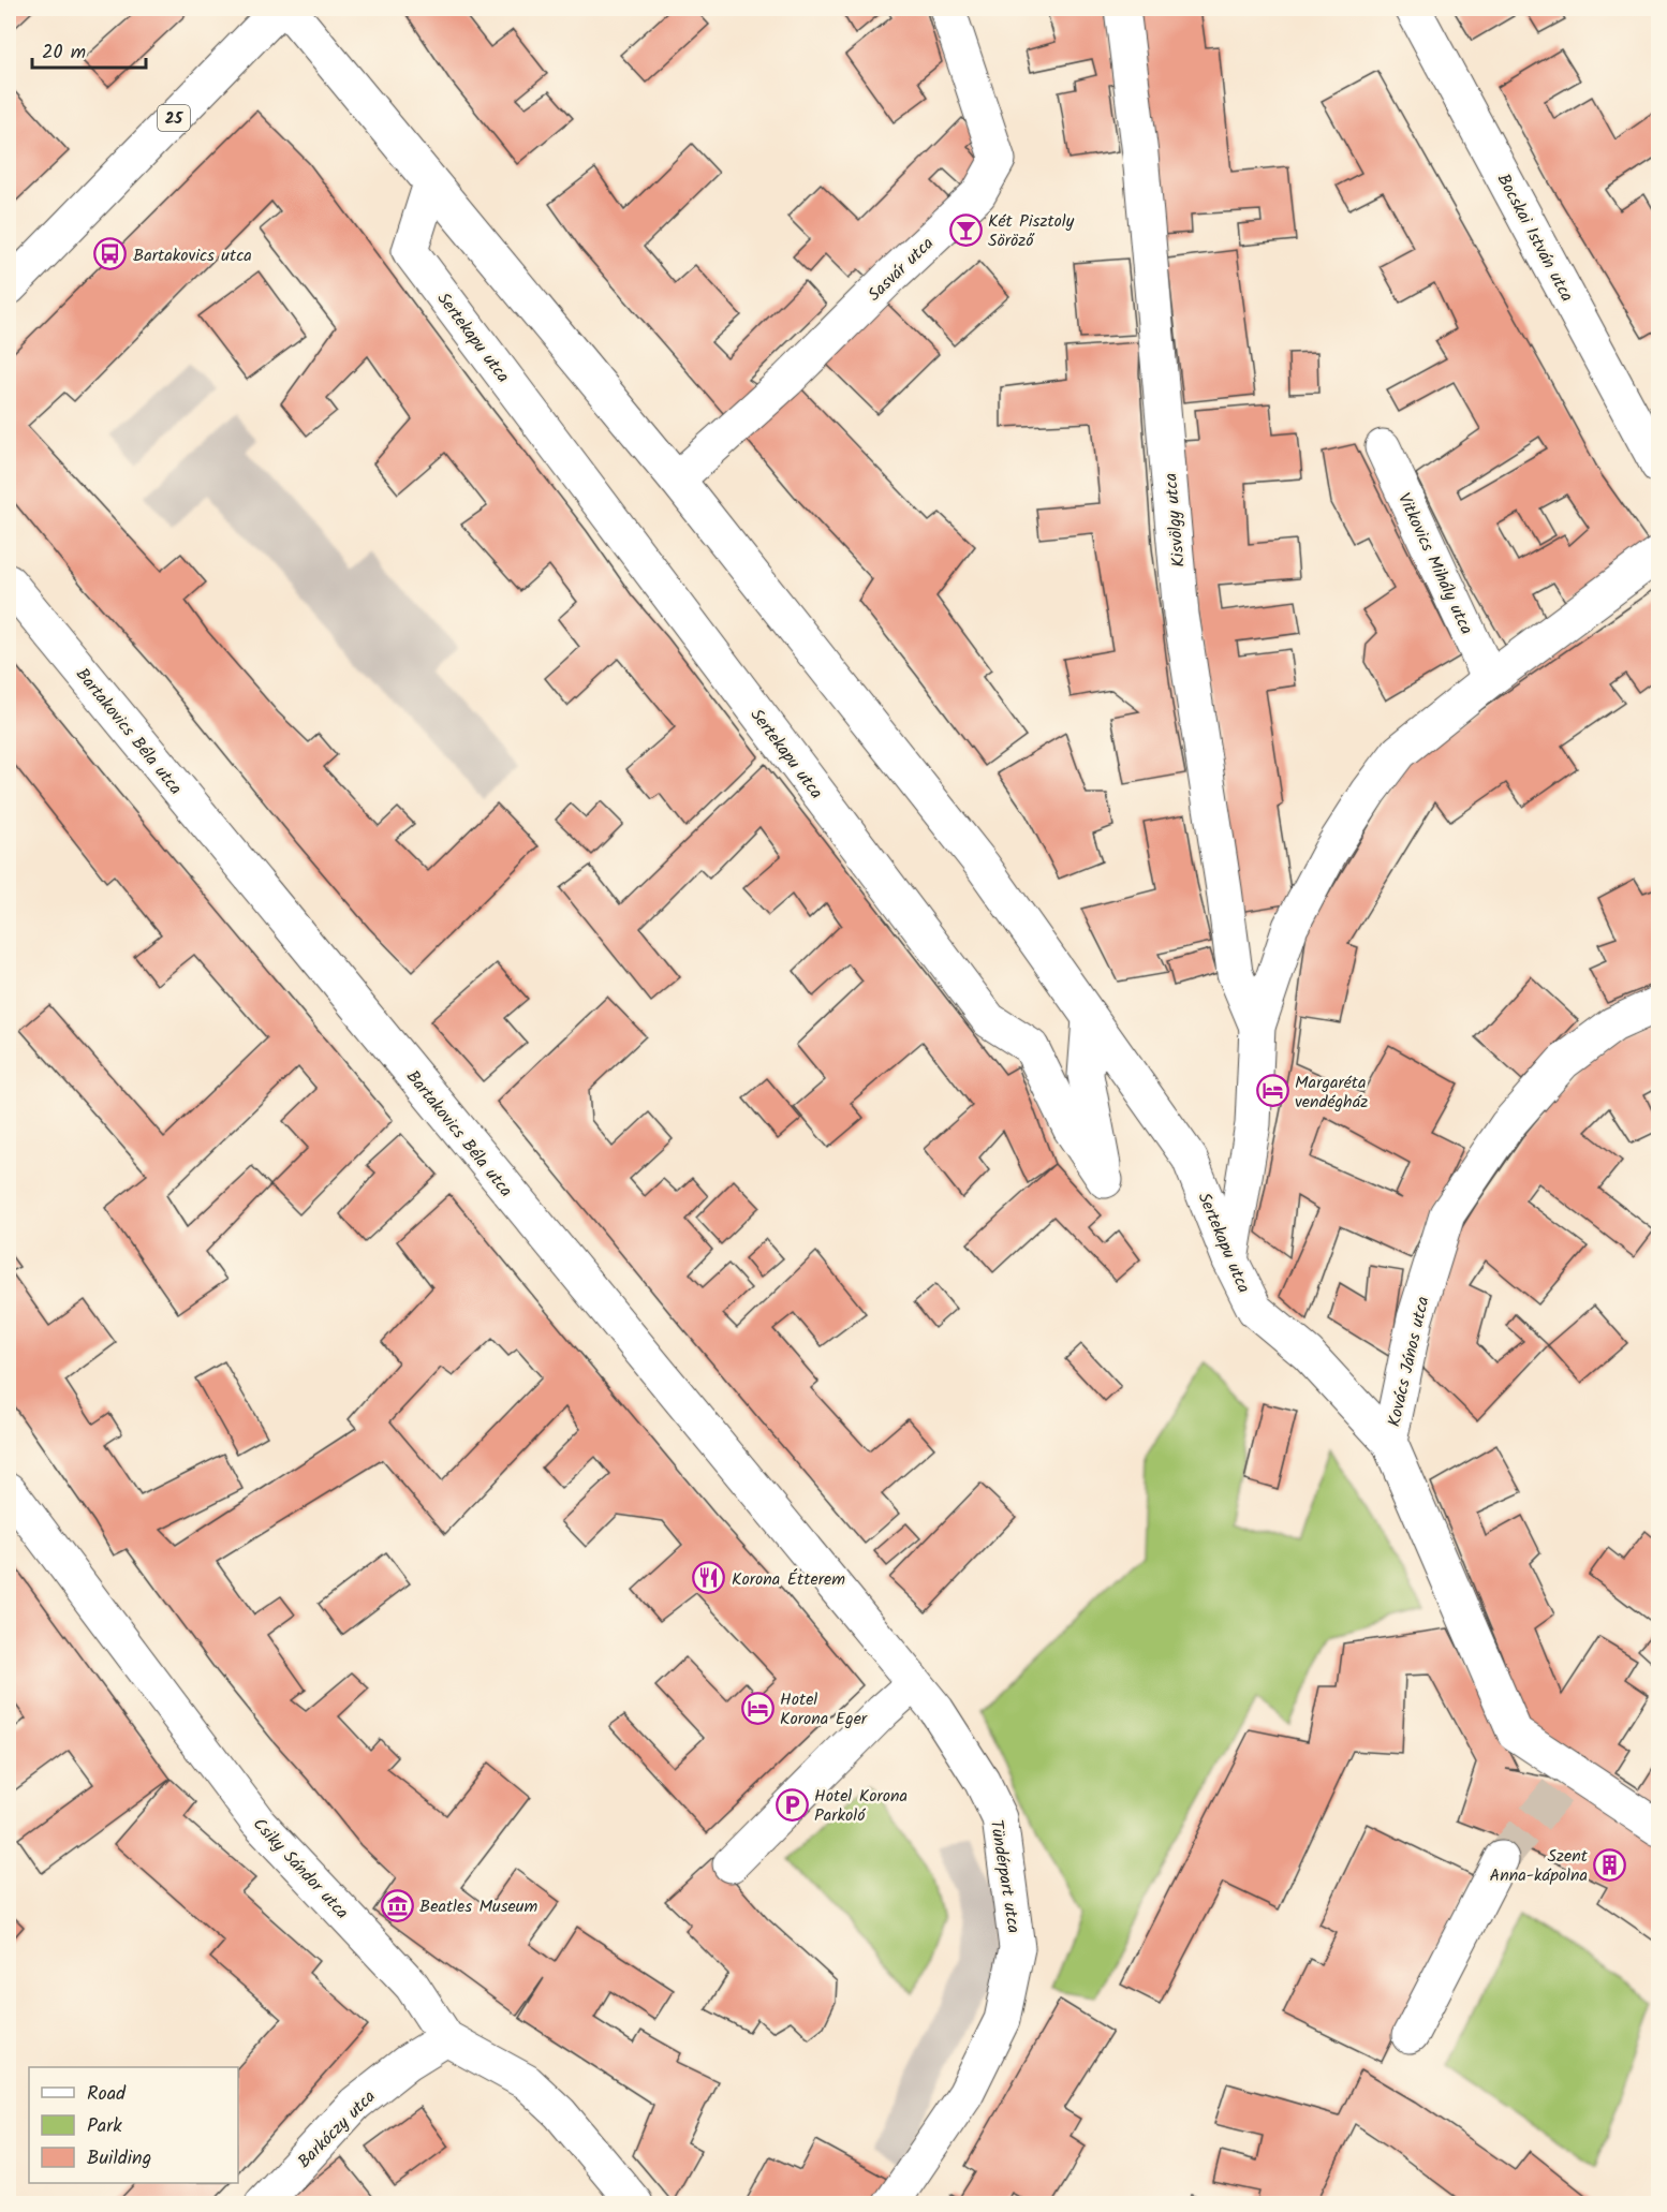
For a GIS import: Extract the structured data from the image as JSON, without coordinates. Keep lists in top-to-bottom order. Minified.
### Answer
{"streets":{"street":["25","Bocskai István utca","Sasvár utca","Sertekapu utca","Kisvölgy utca","Vitkovics Mihály utca","Bartakovics Béla utca","Kovács János utca","Csiky Sándor utca","Tündérpart utca","Barkóczy utca"]},"crossings":[["Sasvár utca","Sertekapu utca"],["Sertekapu utca","Kovács János utca"],["Bartakovics Béla utca","Tündérpart utca"],["Csiky Sándor utca","Barkóczy utca"]],"places":{"bar":["Két Pisztoly Söröző"],"bus stop":["Bartakovics utca"],"hotel":["Margaréta vendégház","Hotel Korona Eger"],"restaurant":["Korona Étterem"],"parking":["Hotel Korona Parkoló"],"building":["Szent Anna-kápolna"],"museum":["Beatles Museum"]},"legend":["Road","Park","Building"],"scale_bar":"20 m"}
